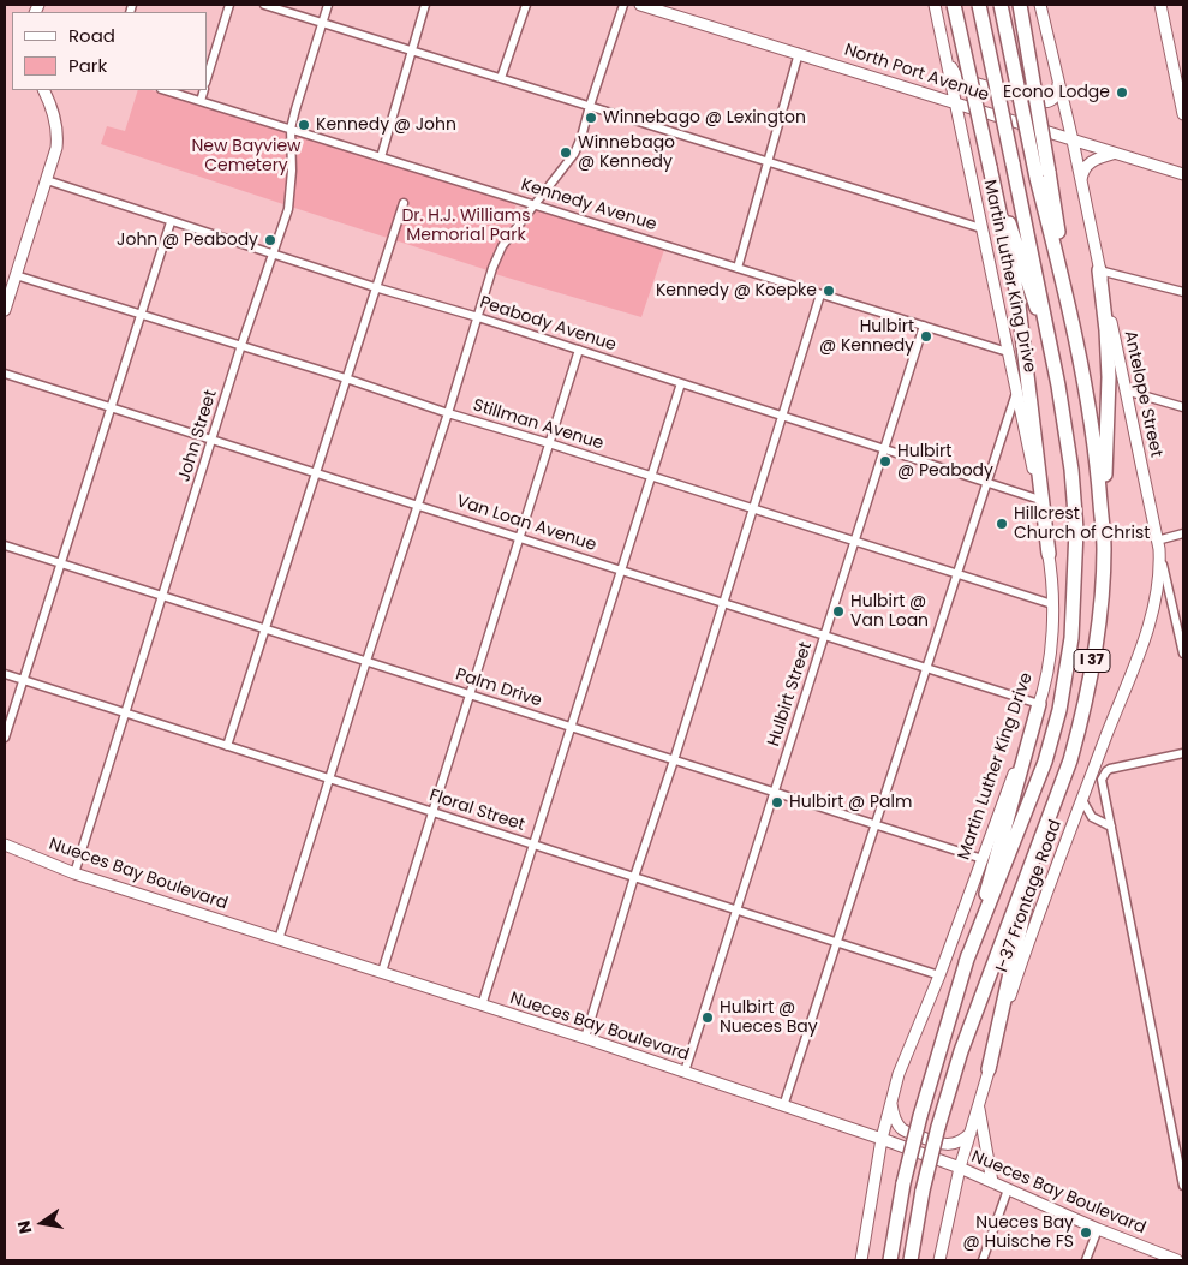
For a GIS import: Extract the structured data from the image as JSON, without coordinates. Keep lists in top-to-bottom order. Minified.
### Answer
{"streets":{"highway":["I 37"],"main road":["North Port Avenue","Martin Luther King Drive","Antelope Street","Nueces Bay Boulevard","I-37 Frontage Road"],"street":["Kennedy Avenue","Peabody Avenue","Stillman Avenue","John Street","Van Loan Avenue","Palm Drive","Hulbirt Street","Floral Street"]},"crossings":[["North Port Avenue","Martin Luther King Drive"],["North Port Avenue","Antelope Street"],["Kennedy Avenue","Martin Luther King Drive"],["Kennedy Avenue","John Street"],["Kennedy Avenue","Hulbirt Street"],["Martin Luther King Drive","Peabody Avenue"],["Martin Luther King Drive","Stillman Avenue"],["Martin Luther King Drive","Van Loan Avenue"],["Martin Luther King Drive","Palm Drive"],["Martin Luther King Drive","Floral Street"],["Martin Luther King Drive","Nueces Bay Boulevard"],["Peabody Avenue","John Street"],["Peabody Avenue","Hulbirt Street"],["Antelope Street","I-37 Frontage Road"],["Stillman Avenue","John Street"],["Stillman Avenue","Hulbirt Street"],["John Street","Van Loan Avenue"],["John Street","Palm Drive"],["John Street","Floral Street"],["John Street","Nueces Bay Boulevard"],["Van Loan Avenue","Hulbirt Street"],["Palm Drive","Hulbirt Street"],["Hulbirt Street","Floral Street"],["Hulbirt Street","Nueces Bay Boulevard"],["Nueces Bay Boulevard","I-37 Frontage Road"]],"parks":["New Bayview Cemetery","Dr. H.J. Williams Memorial Park"],"places":["Econo Lodge","Winnebago @ Lexington","Kennedy @ John","Winnebago @ Kennedy","John @ Peabody","Kennedy @ Koepke","Hulbirt @ Kennedy","Hulbirt @ Peabody","Hillcrest Church of Christ","Hulbirt @ Van Loan","Hulbirt @ Palm","Hulbirt @ Nueces Bay","Nueces Bay @ Huische FS"],"legend":["Road","Park"],"north":"left"}
